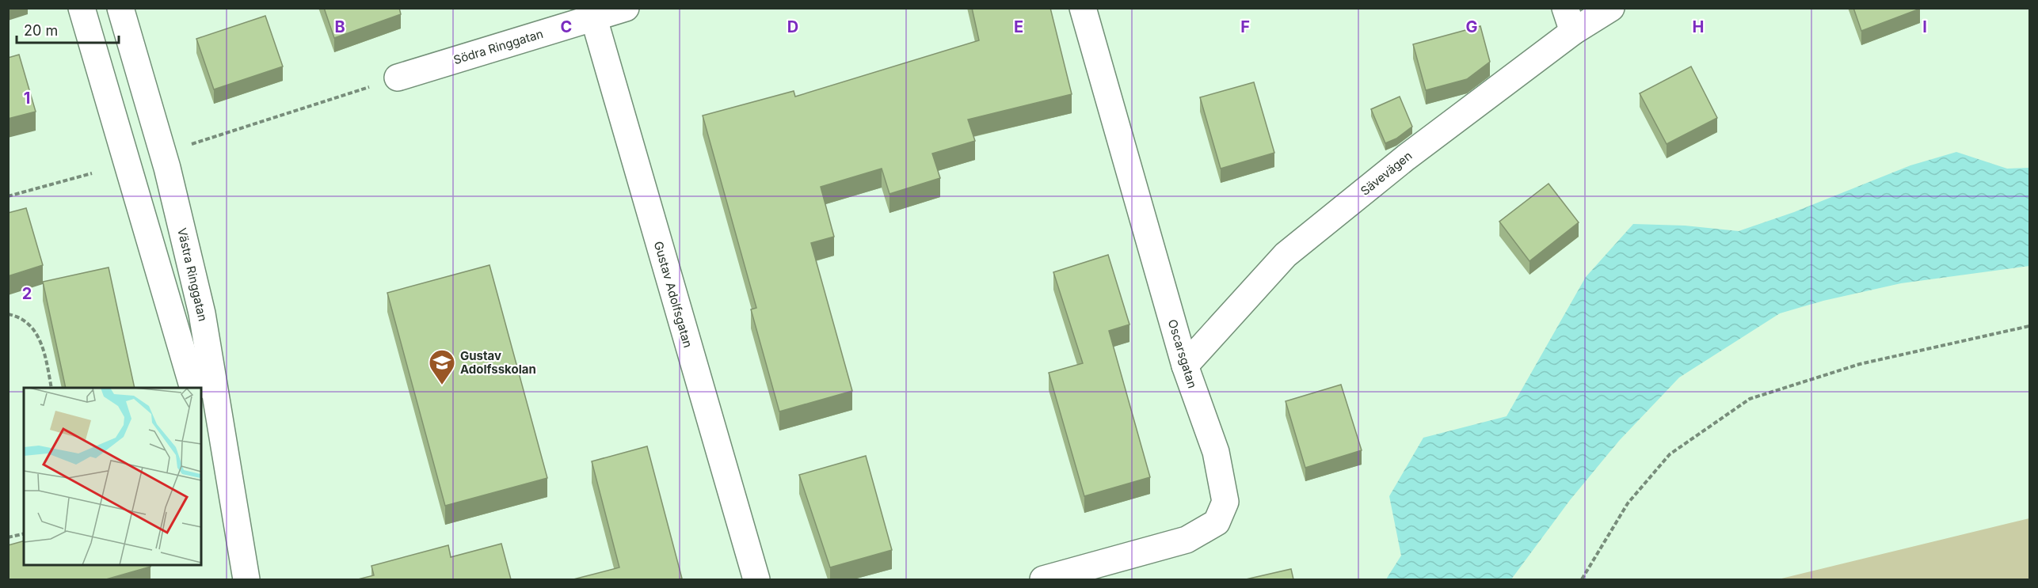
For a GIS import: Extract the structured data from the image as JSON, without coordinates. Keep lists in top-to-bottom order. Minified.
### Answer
{"streets":{"street":["Södra Ringgatan","Sävevägen","Västra Ringgatan","Gustav Adolfsgatan","Oscarsgatan"]},"crossings":[["Södra Ringgatan","Gustav Adolfsgatan"],["Sävevägen","Oscarsgatan"]],"places":{"school or university":["Gustav Adolfsskolan"]},"scale_bar":"20 m","grid":{"columns":["B","C","D","E","F","G","H","I"],"rows":["1","2"]}}
